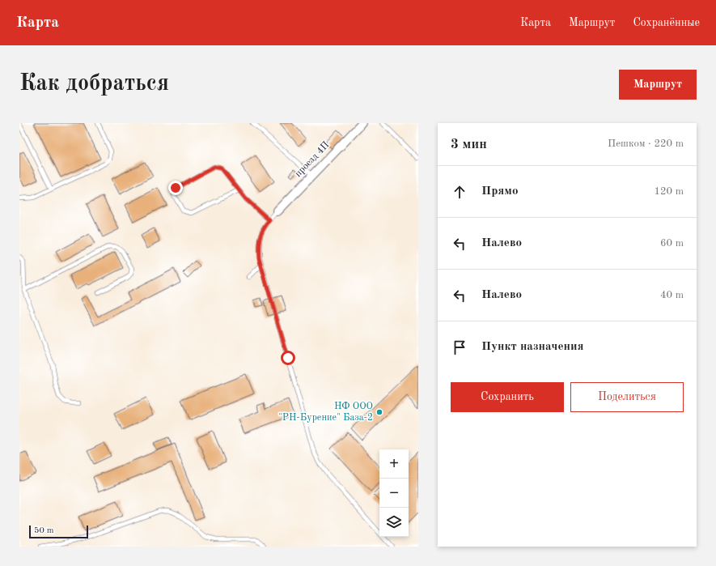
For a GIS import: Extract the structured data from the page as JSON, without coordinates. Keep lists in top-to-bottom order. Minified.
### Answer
{"streets":{"street":["проезд 4П"]},"places":["НФ ООО \"РН-Бурение\" База-2"],"scale_bar":"50 m","page":{"header":"Карта","nav":["Карта","Маршрут","Сохранённые"],"buttons":["Маршрут",["Сохранить","Поделиться"]],"title":"Как добраться","heading":["3 мин","Пешком · 220 m"],"list":[["Прямо","120 m"],["Налево","60 m"],["Налево","40 m"],"Пункт назначения"],"map_buttons":["+","−"],"scale":"50 m"}}
